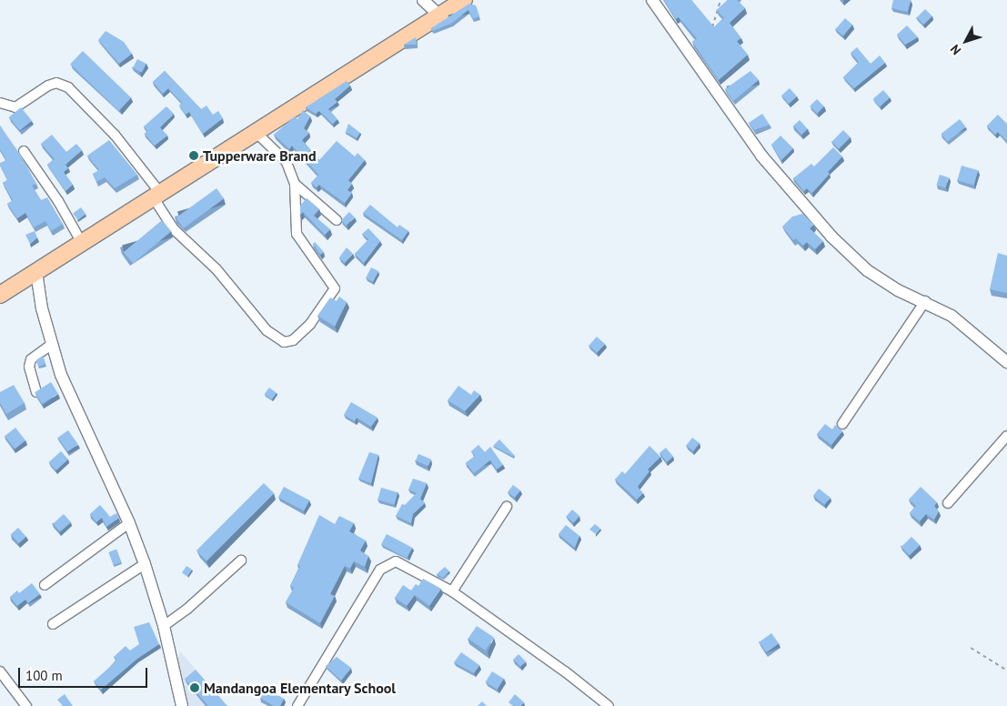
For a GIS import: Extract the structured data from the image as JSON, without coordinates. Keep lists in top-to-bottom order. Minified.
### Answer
{"places":["Tupperware Brand","Mandangoa Elementary School"],"scale_bar":"100 m","north":"bottom left"}
